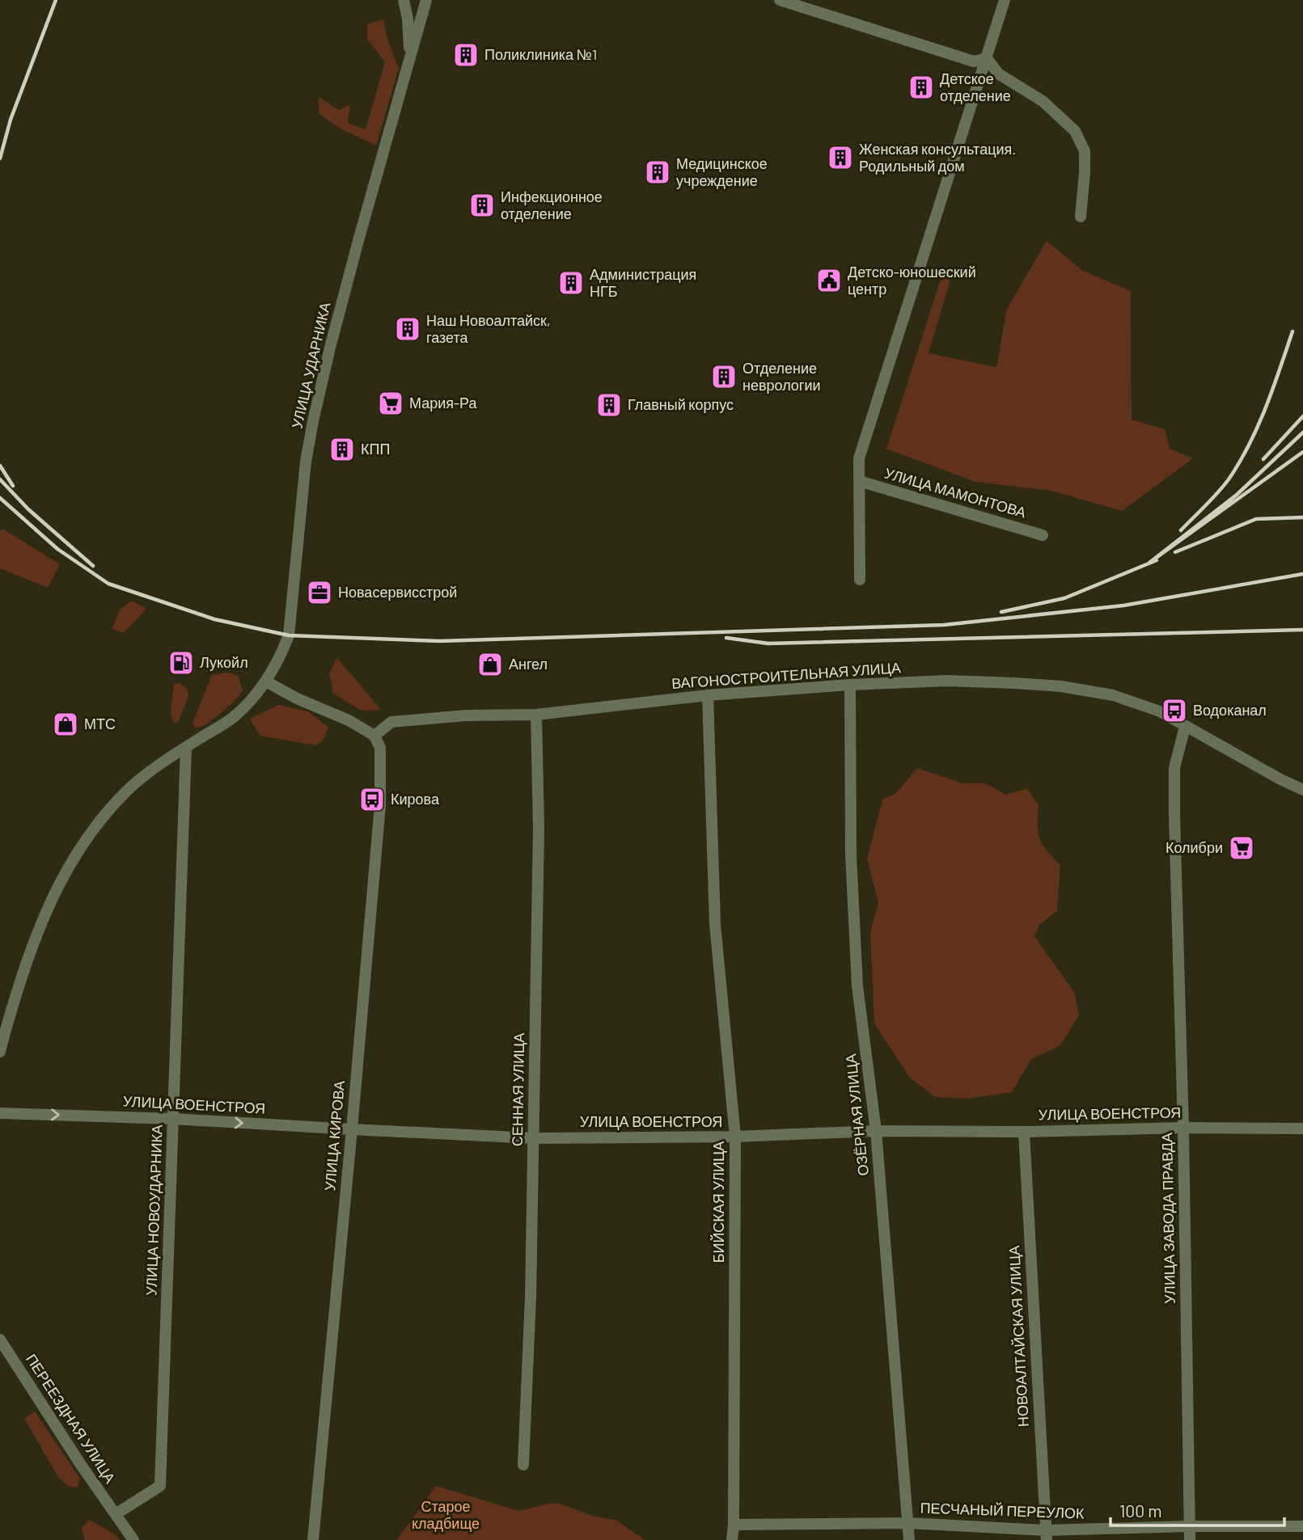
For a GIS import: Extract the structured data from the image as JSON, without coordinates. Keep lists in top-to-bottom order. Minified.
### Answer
{"streets":{"street":["УЛИЦА УДАРНИКА","УЛИЦА МАМОНТОВА","ВАГОНОСТРОИТЕЛЬНАЯ УЛИЦА","СЕННАЯ УЛИЦА","УЛИЦА ВОЕНСТРОЯ","ОЗЁРНАЯ УЛИЦА","УЛИЦА КИРОВА","БИЙСКАЯ УЛИЦА","УЛИЦА НОВОУДАРНИКА","УЛИЦА ЗАВОДА ПРАВДА","НОВОАЛТАЙСКАЯ УЛИЦА","ПЕРЕЕЗДНАЯ УЛИЦА","ПЕСЧАНЫЙ ПЕРЕУЛОК"]},"crossings":[["ВАГОНОСТРОИТЕЛЬНАЯ УЛИЦА","СЕННАЯ УЛИЦА"],["ВАГОНОСТРОИТЕЛЬНАЯ УЛИЦА","ОЗЁРНАЯ УЛИЦА"],["ВАГОНОСТРОИТЕЛЬНАЯ УЛИЦА","УЛИЦА КИРОВА"],["ВАГОНОСТРОИТЕЛЬНАЯ УЛИЦА","БИЙСКАЯ УЛИЦА"],["ВАГОНОСТРОИТЕЛЬНАЯ УЛИЦА","УЛИЦА ЗАВОДА ПРАВДА"],["СЕННАЯ УЛИЦА","УЛИЦА ВОЕНСТРОЯ"],["УЛИЦА ВОЕНСТРОЯ","ОЗЁРНАЯ УЛИЦА"],["УЛИЦА ВОЕНСТРОЯ","УЛИЦА КИРОВА"],["УЛИЦА ВОЕНСТРОЯ","БИЙСКАЯ УЛИЦА"],["УЛИЦА ВОЕНСТРОЯ","УЛИЦА НОВОУДАРНИКА"],["УЛИЦА ВОЕНСТРОЯ","УЛИЦА ЗАВОДА ПРАВДА"],["УЛИЦА ВОЕНСТРОЯ","НОВОАЛТАЙСКАЯ УЛИЦА"],["ОЗЁРНАЯ УЛИЦА","ПЕСЧАНЫЙ ПЕРЕУЛОК"],["БИЙСКАЯ УЛИЦА","ПЕСЧАНЫЙ ПЕРЕУЛОК"],["УЛИЦА НОВОУДАРНИКА","ПЕРЕЕЗДНАЯ УЛИЦА"],["УЛИЦА ЗАВОДА ПРАВДА","ПЕСЧАНЫЙ ПЕРЕУЛОК"],["НОВОАЛТАЙСКАЯ УЛИЦА","ПЕСЧАНЫЙ ПЕРЕУЛОК"]],"parks":["Старое кладбище"],"places":{"building":["Поликлиника №1","Детское отделение","Женская консультация. Родильный дом","Медицинское учреждение","Инфекционное отделение","Администрация НГБ","Наш Новоалтайск, газета","Отделение неврологии","Главный корпус","КПП"],"public building":["Детско-юношеский центр"],"supermarket":["Мария-Ра","Колибри"],"office":["Новасервисстрой"],"fuel station":["Лукойл"],"shop":["Ангел","МТС"],"bus stop":["Водоканал","Кирова"]},"scale_bar":"100 m"}
